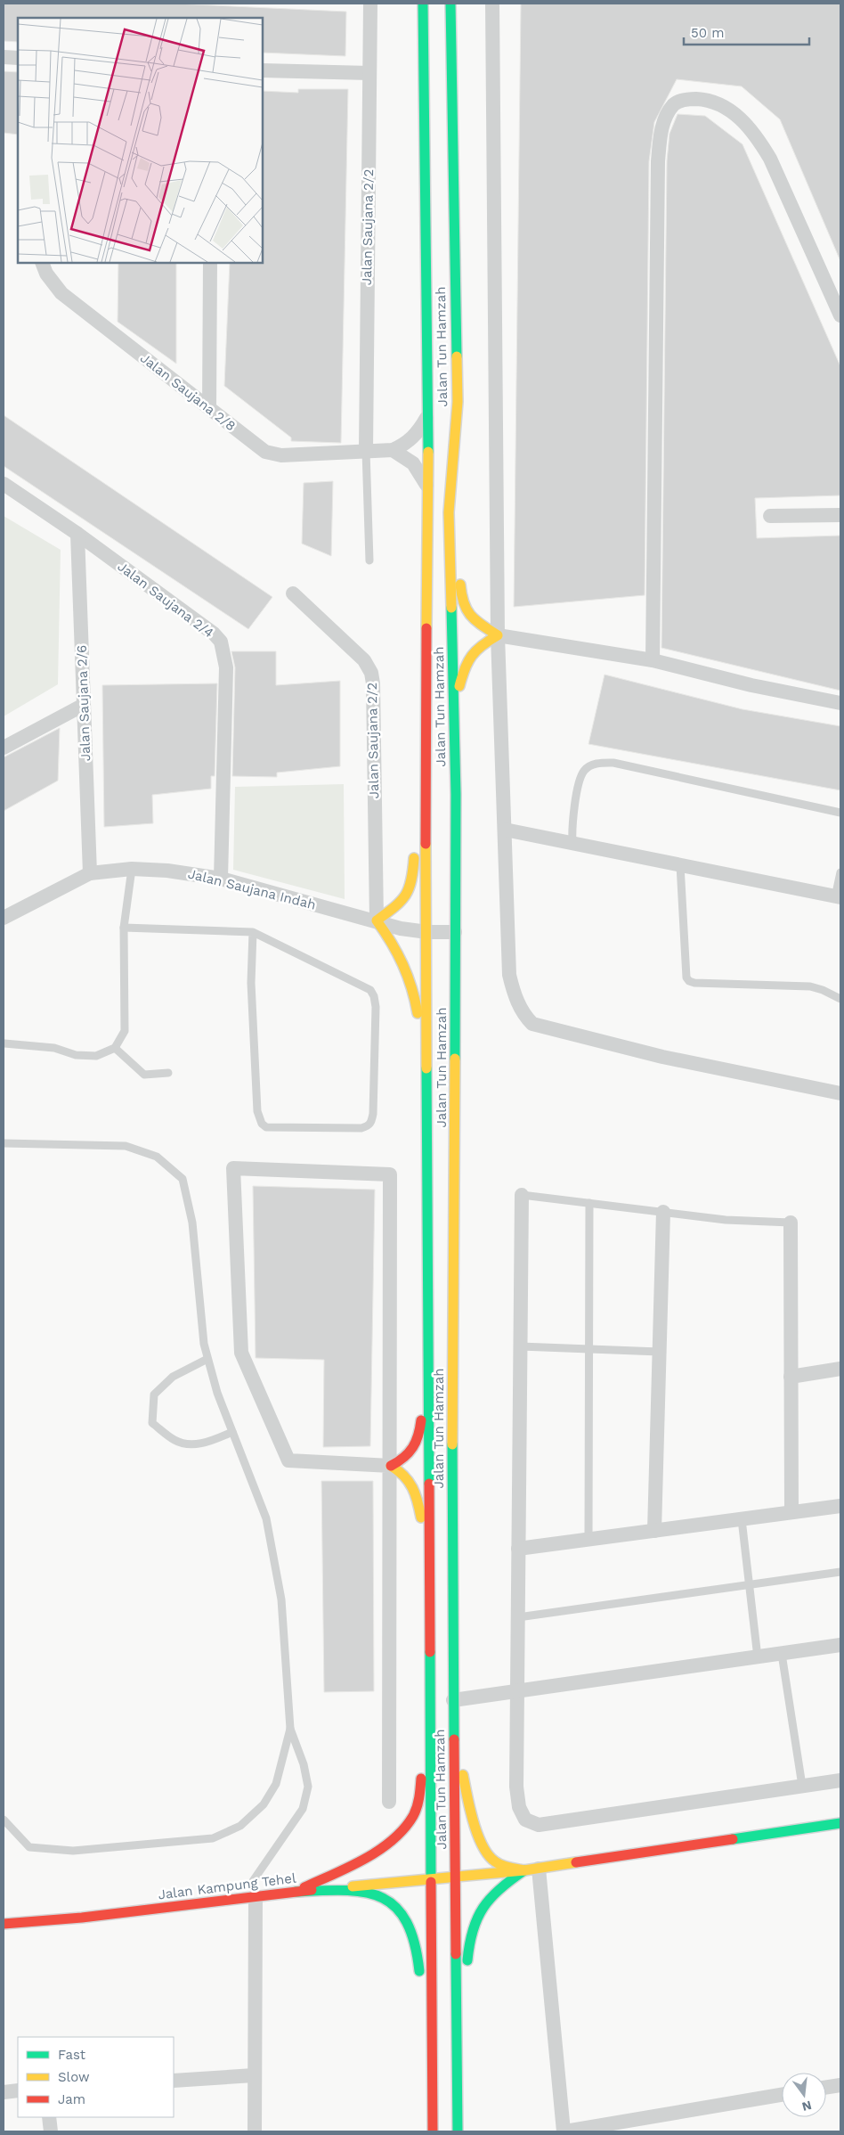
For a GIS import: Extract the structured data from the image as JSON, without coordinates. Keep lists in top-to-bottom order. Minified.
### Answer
{"streets":{"main road":["Jalan Tun Hamzah","Jalan Kampung Tehel"],"street":["Jalan Saujana 2/2","Jalan Saujana 2/8","Jalan Saujana 2/4","Jalan Saujana 2/6","Jalan Saujana Indah"]},"crossings":[["Jalan Saujana 2/2","Jalan Saujana 2/8"],["Jalan Saujana 2/2","Jalan Saujana Indah"],["Jalan Tun Hamzah","Jalan Saujana Indah"],["Jalan Tun Hamzah","Jalan Kampung Tehel"],["Jalan Saujana 2/4","Jalan Saujana 2/6"],["Jalan Saujana 2/4","Jalan Saujana Indah"],["Jalan Saujana 2/6","Jalan Saujana Indah"]],"legend":["Fast","Slow","Jam"],"scale_bar":"50 m","north":"bottom"}
